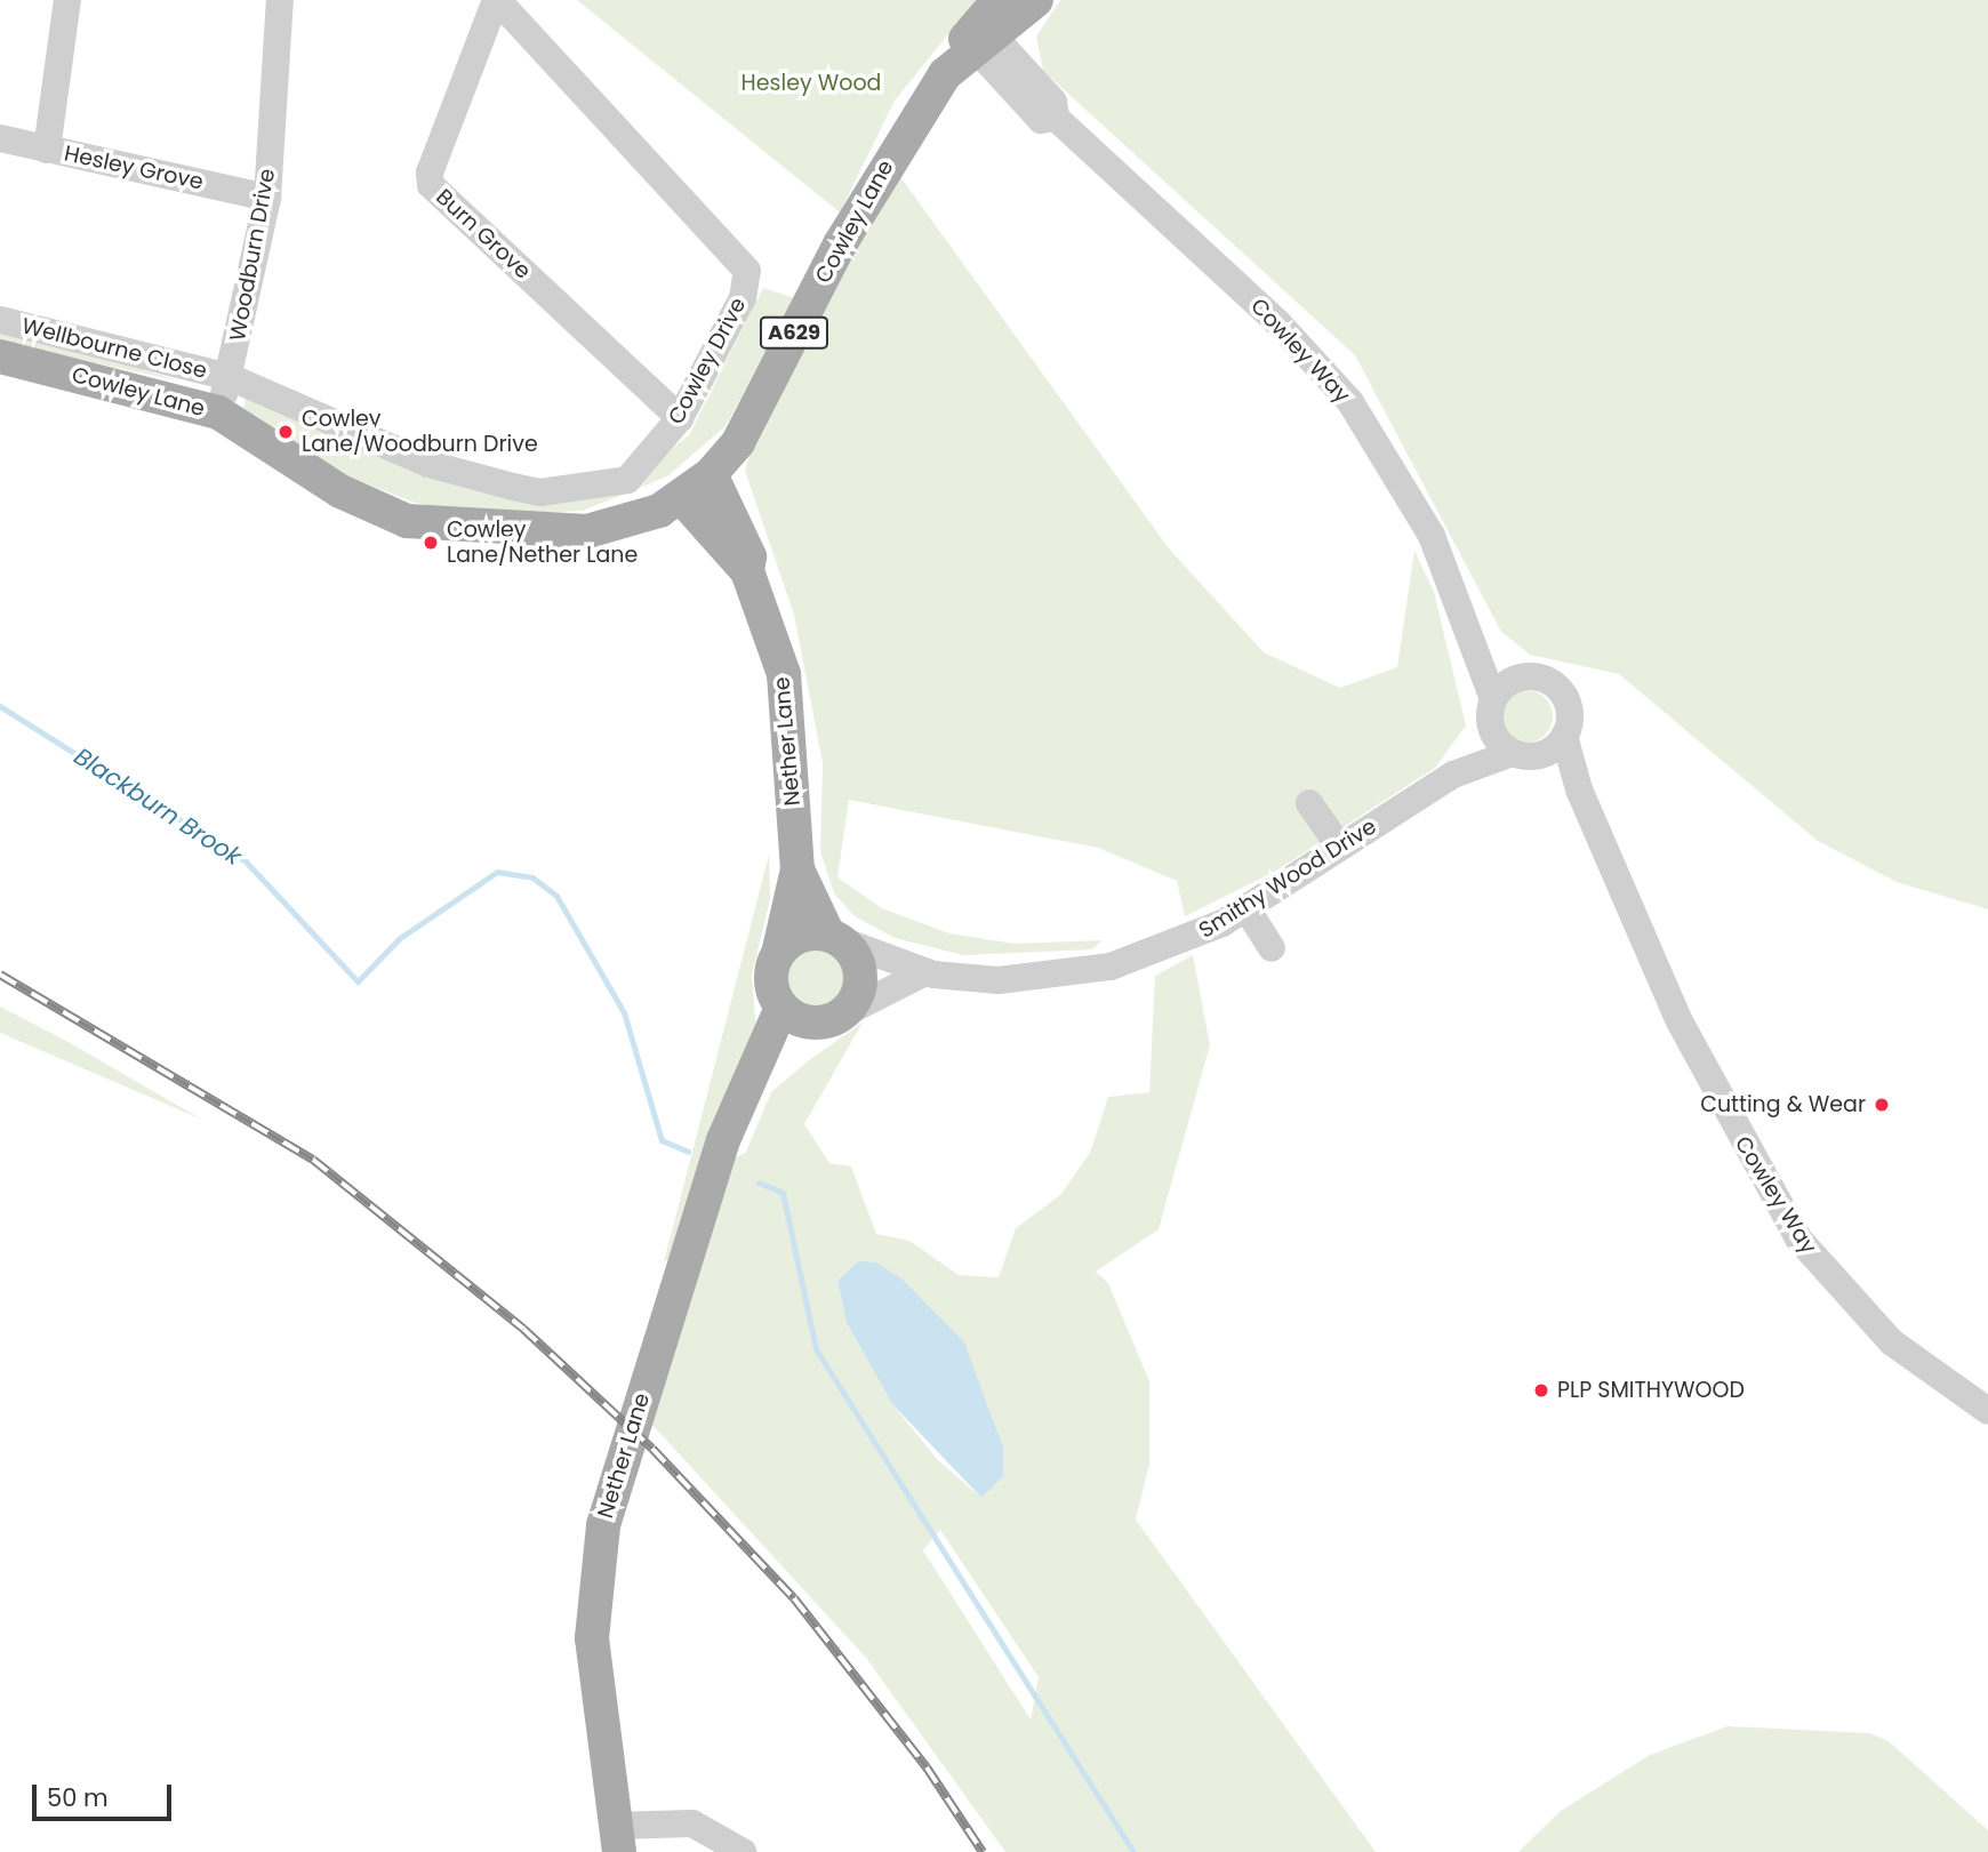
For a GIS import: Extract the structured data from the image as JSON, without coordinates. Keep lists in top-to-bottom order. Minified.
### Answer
{"streets":{"main road":["Cowley Lane","A629","Nether Lane"],"street":["Hesley Grove","Burn Grove","Woodburn Drive","Wellbourne Close","Cowley Way","Cowley Drive","Smithy Wood Drive"]},"crossings":[["Hesley Grove","Woodburn Drive"],["Cowley Lane","Woodburn Drive"],["Cowley Lane","Cowley Way"],["Cowley Lane","Nether Lane"],["Burn Grove","Cowley Drive"],["Woodburn Drive","Wellbourne Close"],["Woodburn Drive","Cowley Drive"],["Wellbourne Close","Cowley Drive"],["Cowley Way","Smithy Wood Drive"],["Nether Lane","Smithy Wood Drive"]],"water":["Blackburn Brook"],"parks":["Hesley Wood"],"places":["Cowley Lane/Woodburn Drive","Cowley Lane/Nether Lane","Cutting & Wear","PLP SMITHYWOOD"],"scale_bar":"50 m"}
